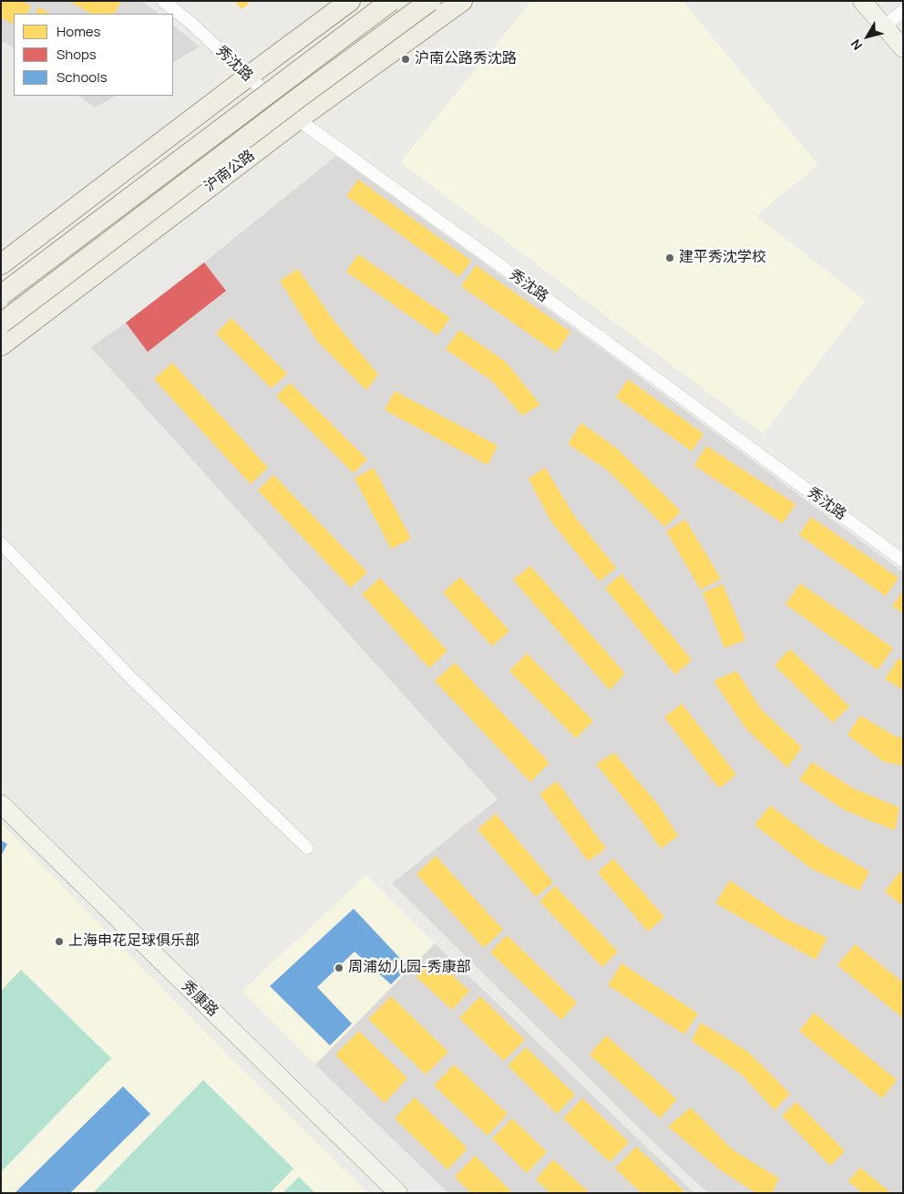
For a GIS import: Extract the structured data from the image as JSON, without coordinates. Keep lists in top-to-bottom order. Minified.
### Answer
{"streets":{"main road":["沪南公路"],"street":["秀沈路","秀康路"]},"crossings":[["秀沈路","沪南公路"]],"places":["沪南公路秀沈路","建平秀沈学校","上海申花足球俱乐部","周浦幼儿园-秀康部"],"legend":["Homes","Shops","Schools"],"north":"bottom left"}
